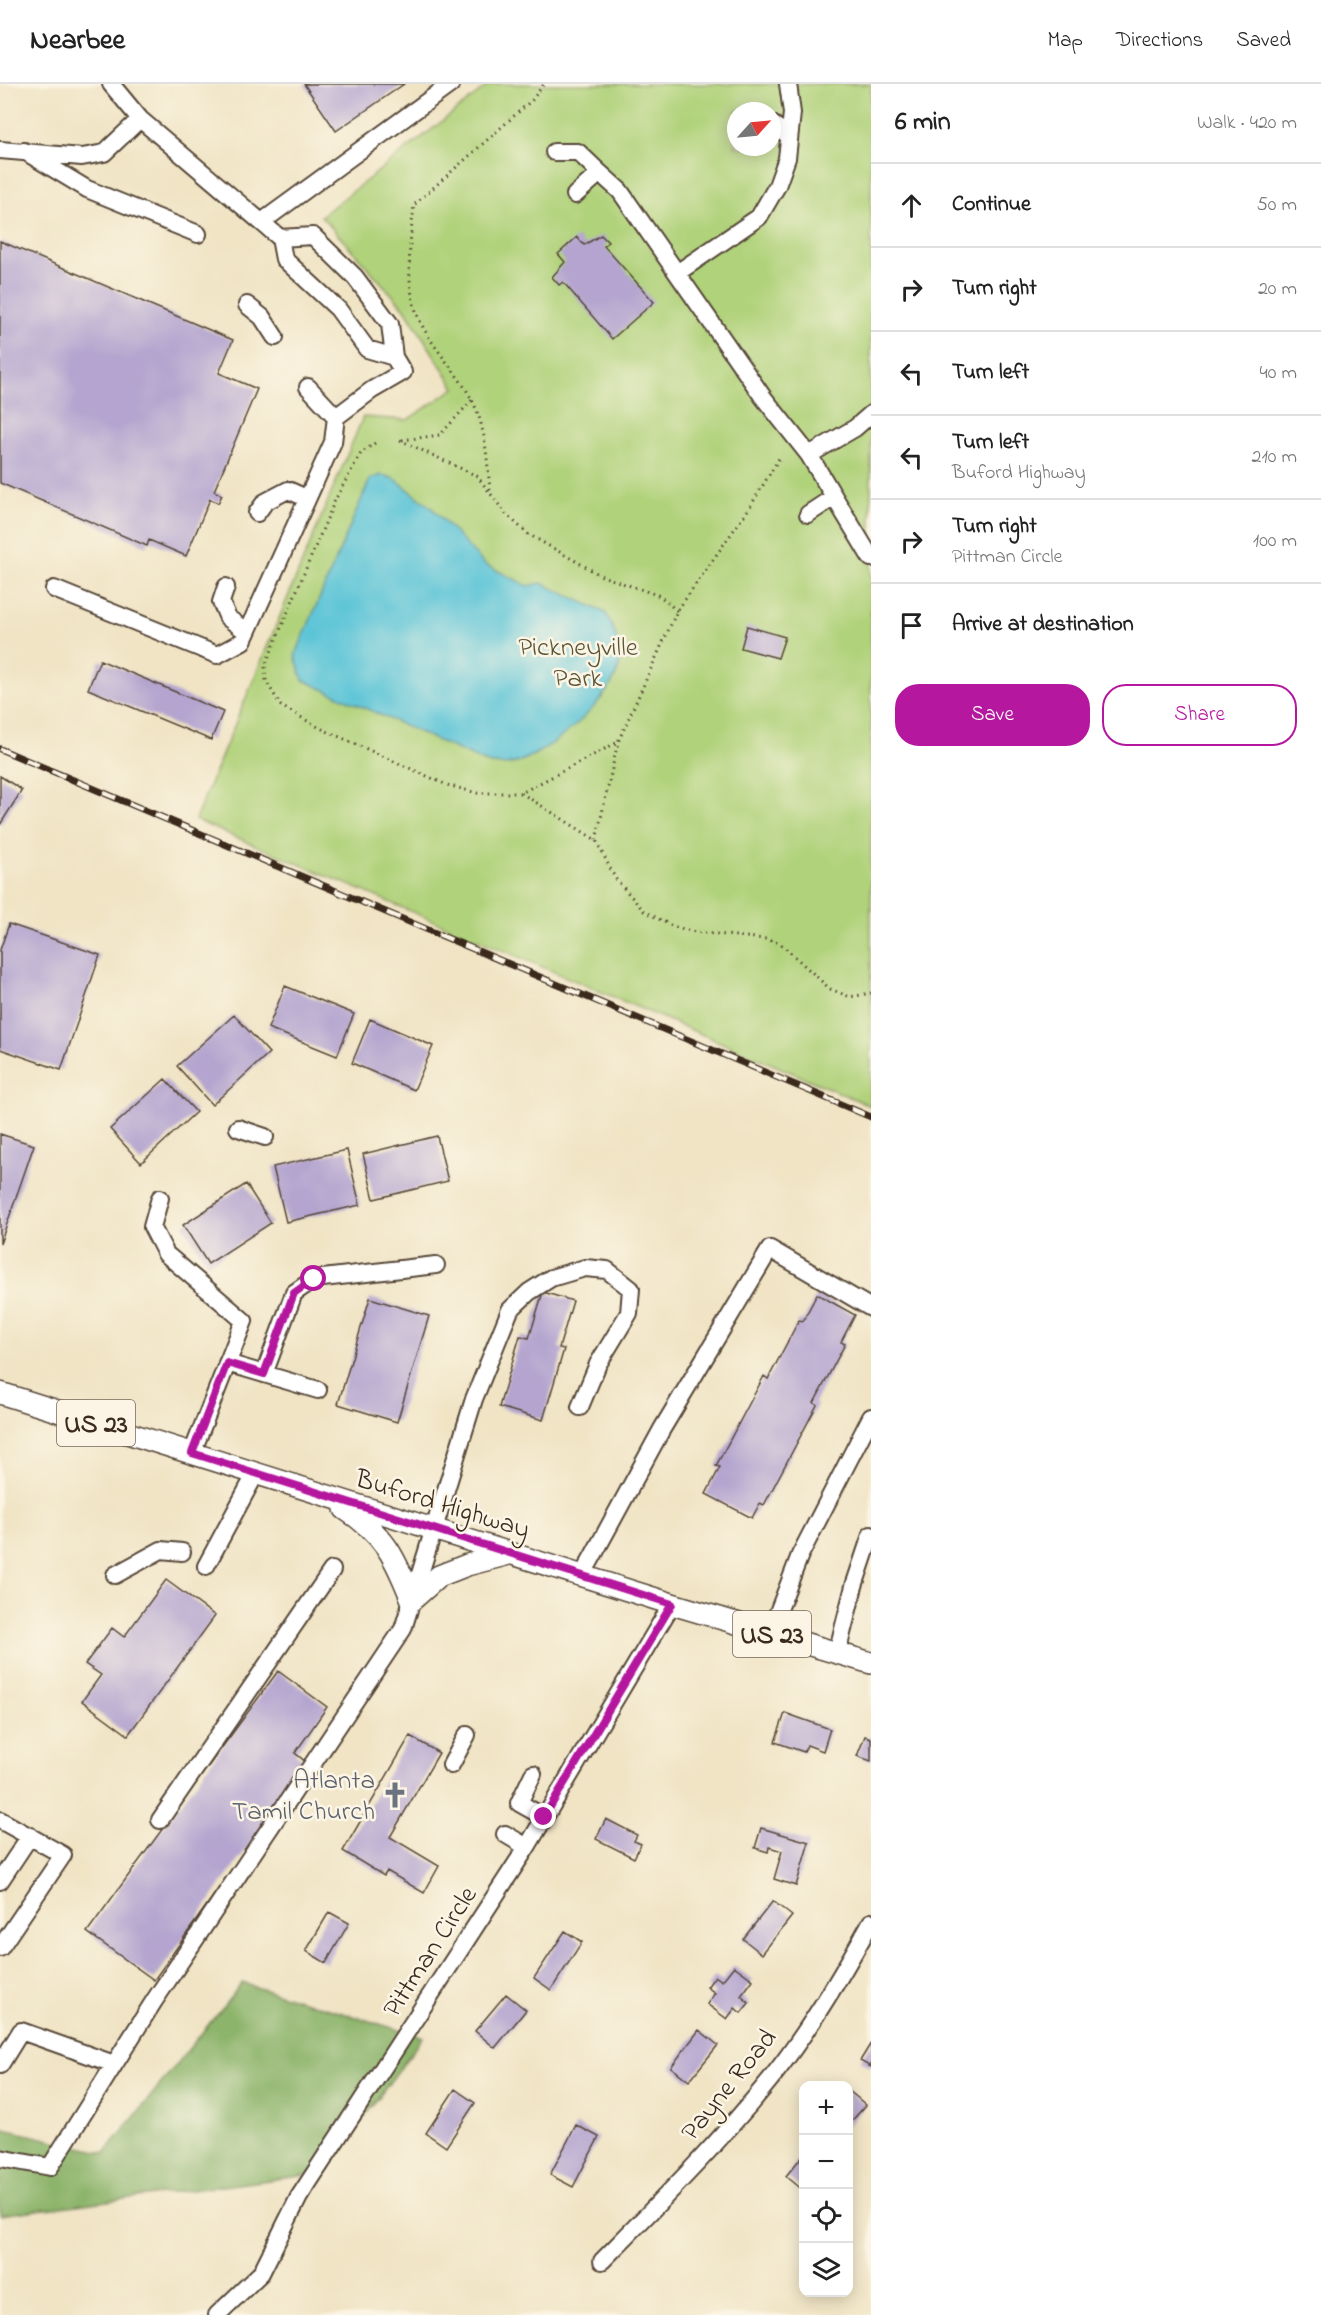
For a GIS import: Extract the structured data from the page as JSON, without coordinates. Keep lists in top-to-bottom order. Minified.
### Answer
{"streets":{"main road":["US 23","Buford Highway"],"street":["Pittman Circle","Payne Road"]},"crossings":[["Buford Highway","Pittman Circle"]],"parks":["Pickneyville Park"],"places":{"church":["Atlanta Tamil Church"]},"north":"top right","page":{"header":"Nearbee","nav":["Map","Directions","Saved"],"heading":["6 min","Walk · 420 m"],"list":[["Continue","50 m"],["Turn right","20 m"],["Turn left","40 m"],["Turn left","Buford Highway","210 m"],["Turn right","Pittman Circle","100 m"],"Arrive at destination"],"buttons":["Save","Share"],"map_buttons":["+","−"]}}
